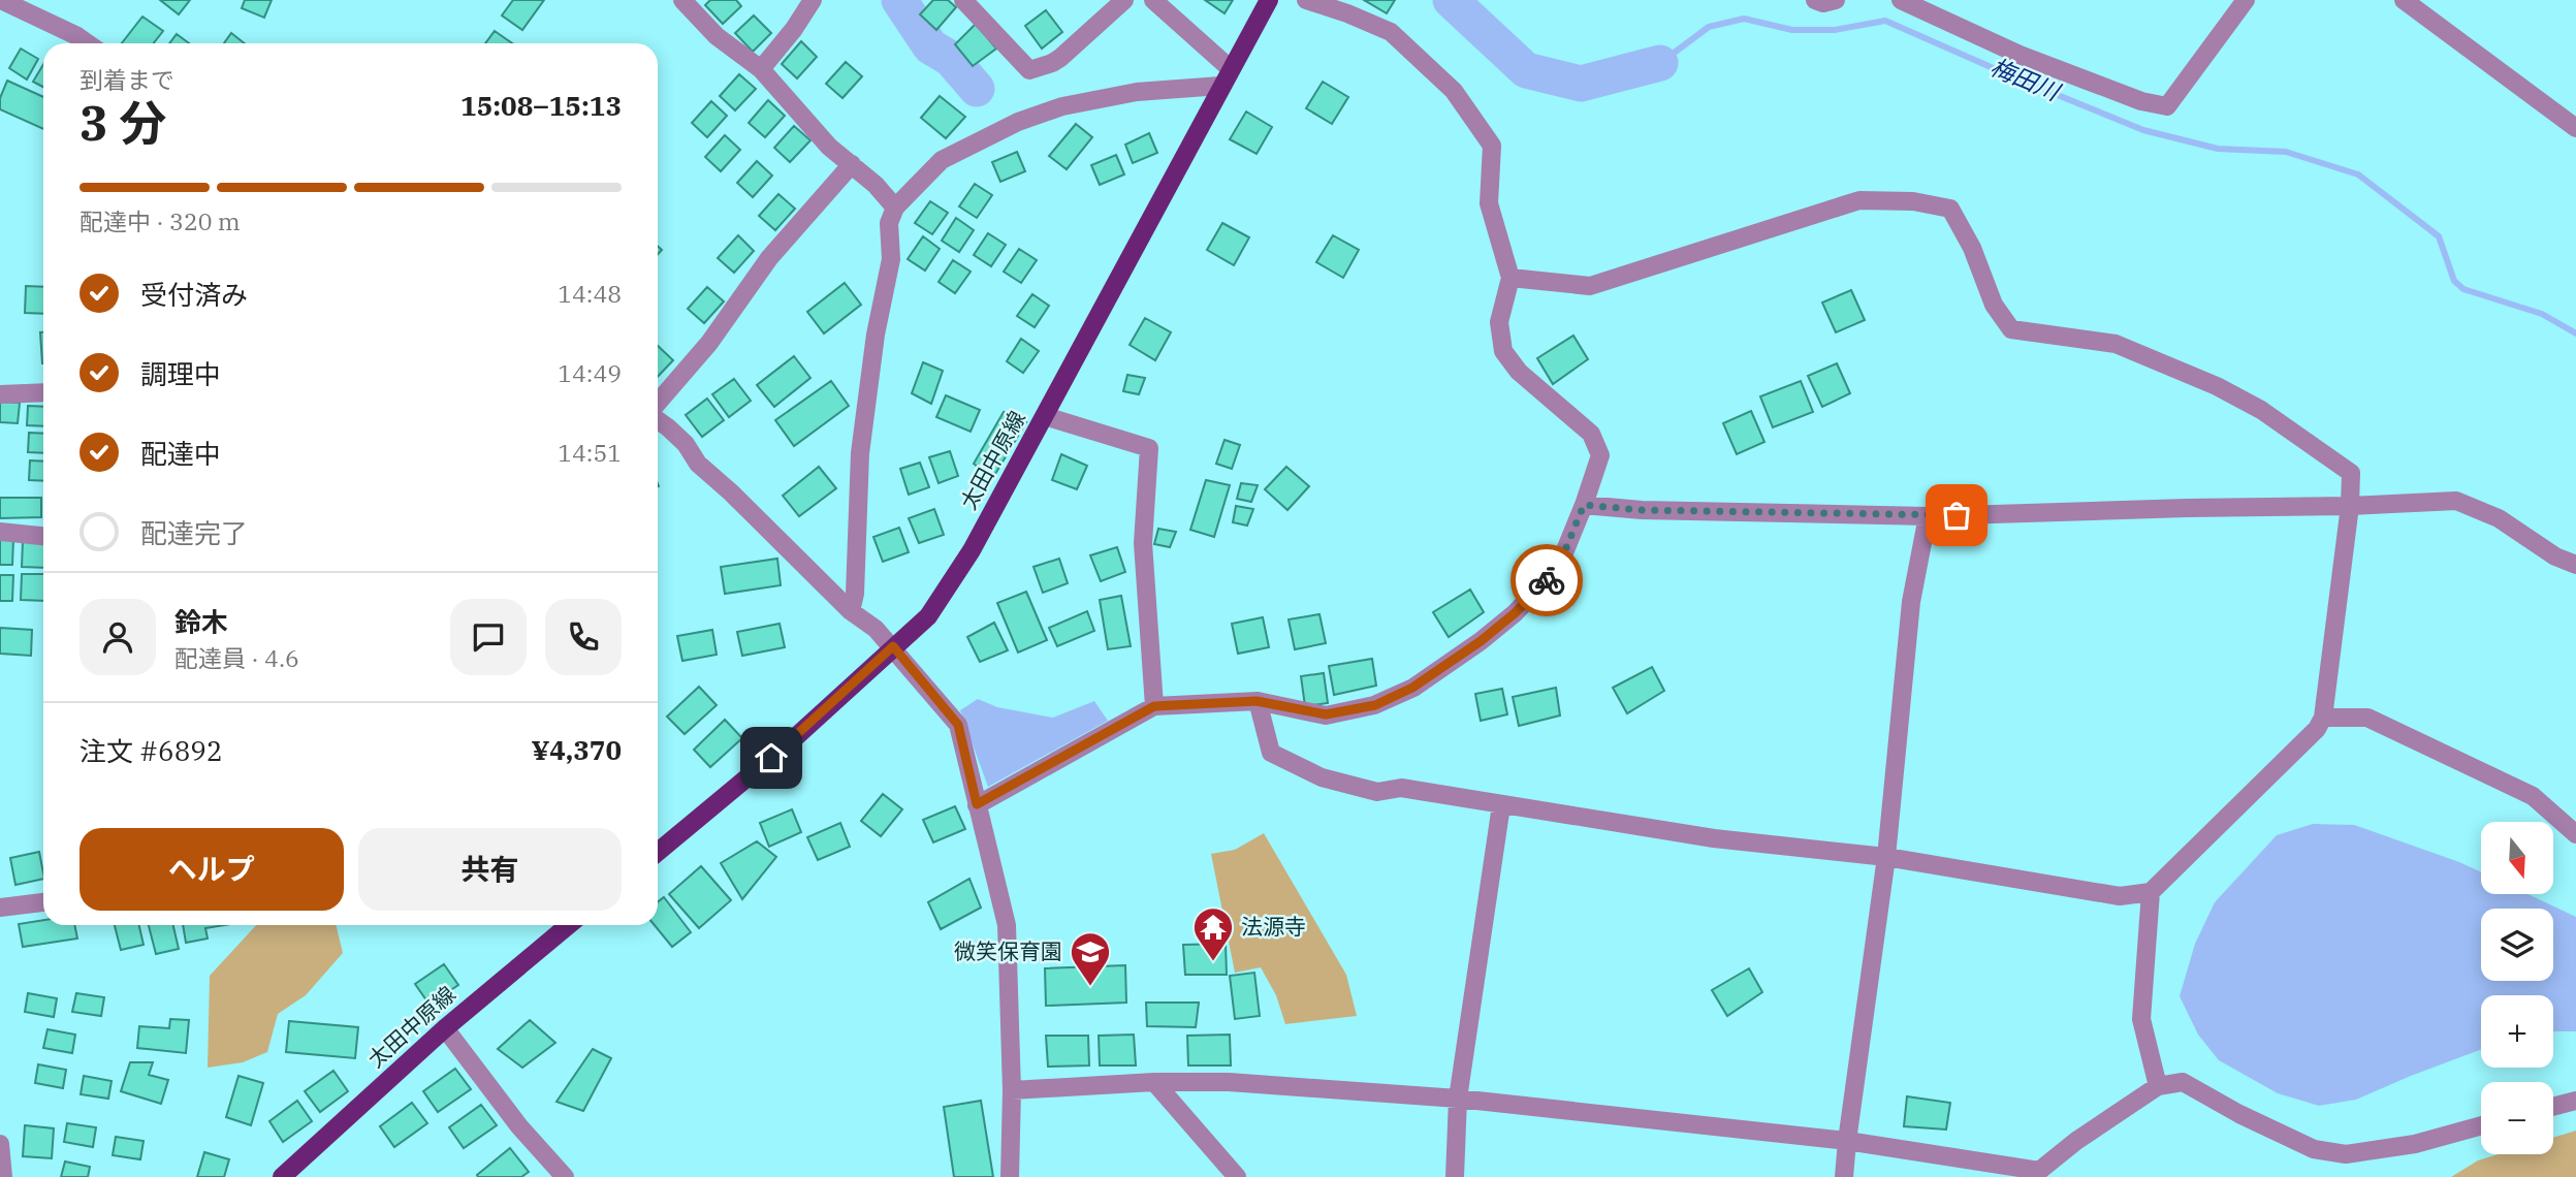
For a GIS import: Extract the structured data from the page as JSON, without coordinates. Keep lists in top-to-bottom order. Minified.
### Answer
{"streets":{"main road":["太田中原線"]},"water":["梅田川"],"places":{"temple":["法源寺"],"school or university":["微笑保育園"]},"north":"bottom","page":{"heading":["3 分","到着まで","15:08–15:13"],"panel":["鈴木","配達員 · 4.6","注文 #6892","¥4,370"],"bar":"配達中 · 320 m","list":[["受付済み","14:48"],["調理中","14:49"],["配達中","14:51"],"配達完了"],"buttons":["ヘルプ","共有"],"map_buttons":["+","−"]}}
